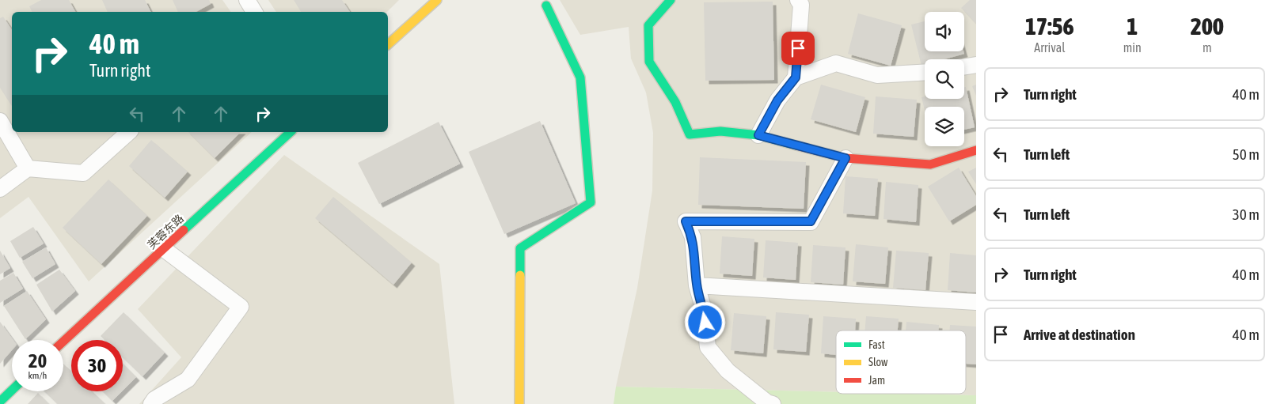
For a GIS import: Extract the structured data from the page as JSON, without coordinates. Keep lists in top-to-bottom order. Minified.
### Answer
{"streets":{"street":["芙蓉东路"]},"legend":["Fast","Slow","Jam"],"page":{"eta":["17:56","Arrival","1","min","200","m"],"turn":["40 m","Turn right"],"list":[{"name":"Turn right","value":"40 m"},{"name":"Turn left","value":"50 m"},{"name":"Turn left","value":"30 m"},{"name":"Turn right","value":"40 m"},{"name":"Arrive at destination","value":"40 m"}],"speed":"20 km/h","limit":"30"}}
